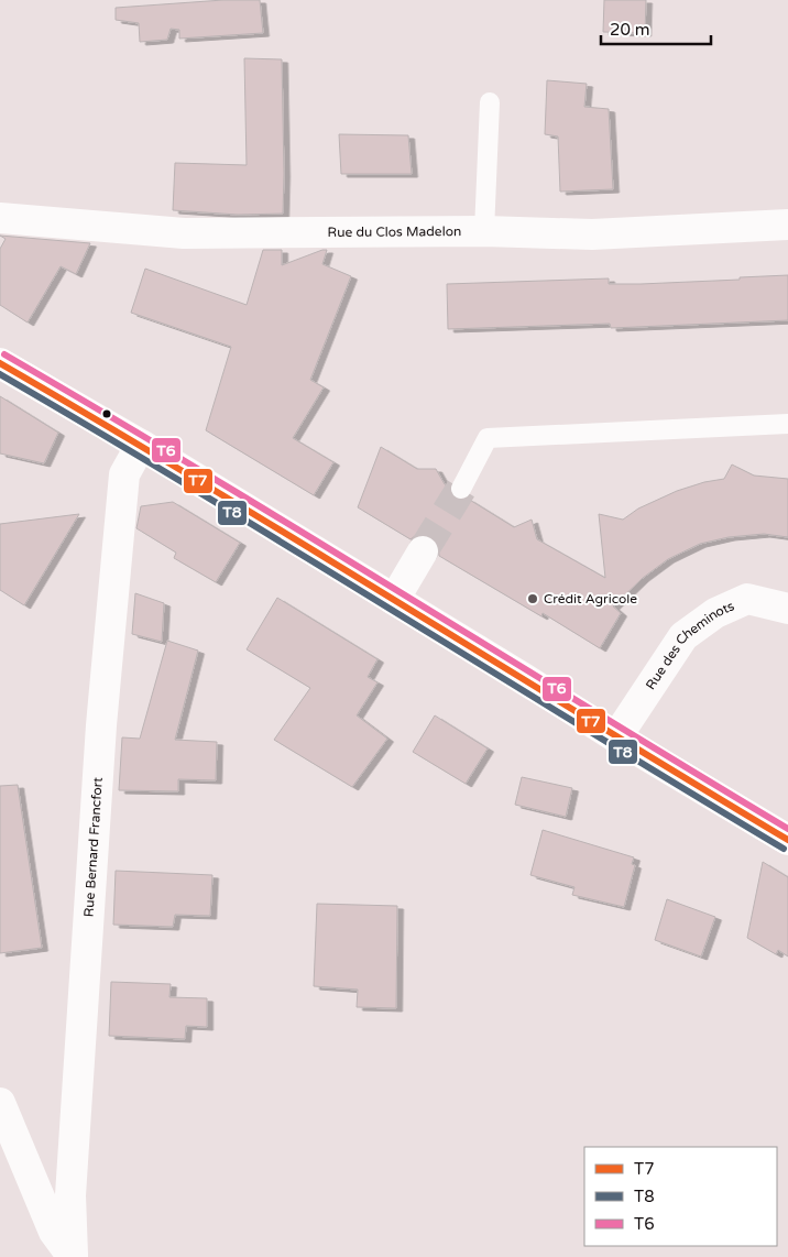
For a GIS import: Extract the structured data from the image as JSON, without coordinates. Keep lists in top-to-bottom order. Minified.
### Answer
{"streets":{"street":["Rue du Clos Madelon","Rue des Cheminots","Rue Bernard Francfort"]},"places":["Crédit Agricole"],"lines":["transit line T6","transit line T7","transit line T8"],"legend":["T7","T8","T6"],"scale_bar":"20 m"}
